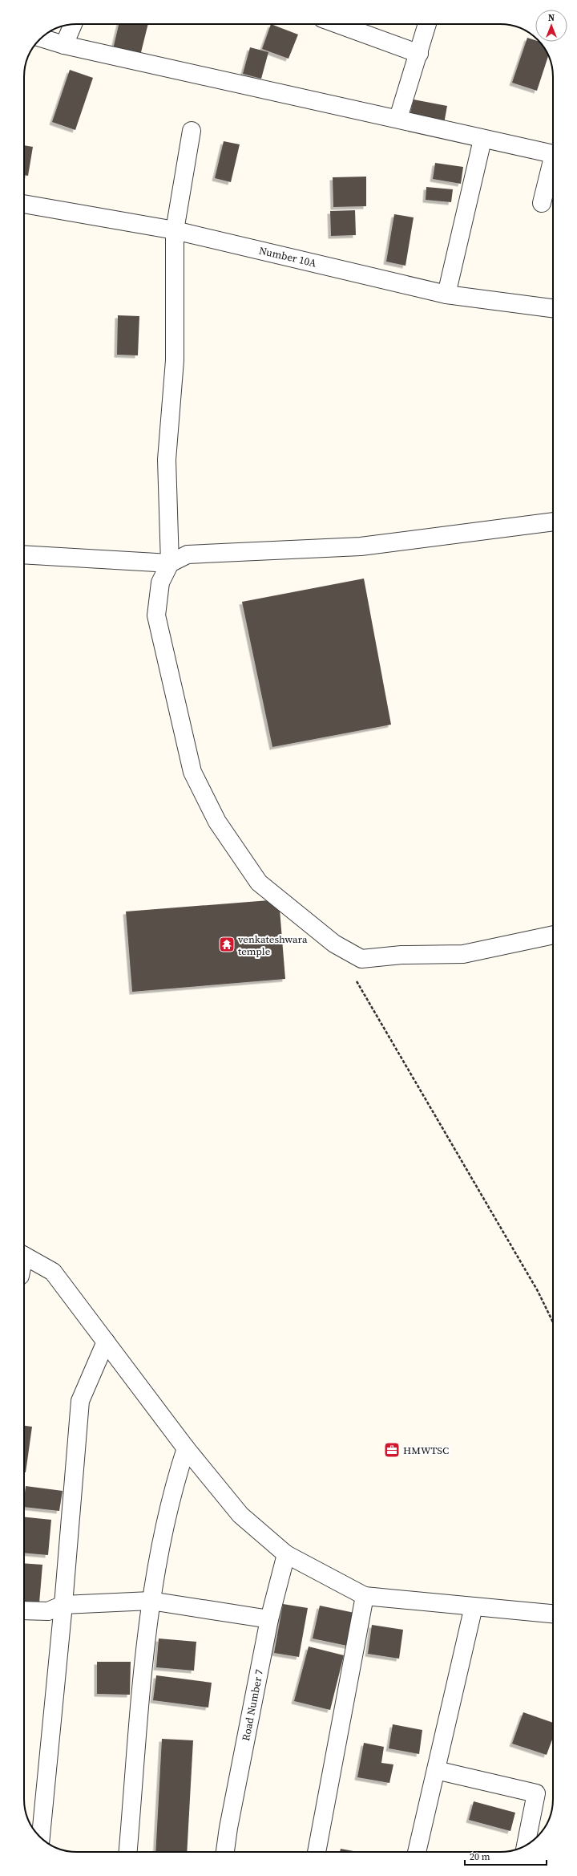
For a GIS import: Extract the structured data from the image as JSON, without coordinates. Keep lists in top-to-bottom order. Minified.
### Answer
{"streets":{"street":["Number 10A","Road Number 7"]},"places":{"temple":["venkateshwara temple"],"office":["HMWTSC"]},"scale_bar":"20 m","north":"top"}
